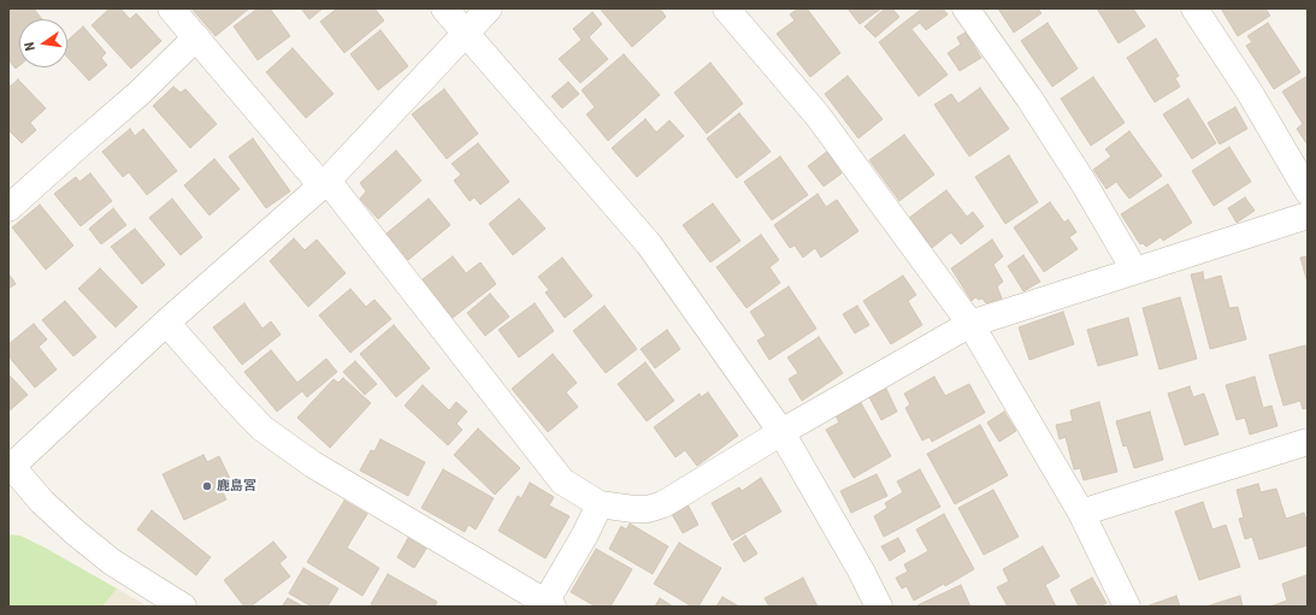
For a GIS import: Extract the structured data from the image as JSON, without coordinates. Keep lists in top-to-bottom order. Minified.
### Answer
{"places":["鹿島宮"],"north":"left"}
